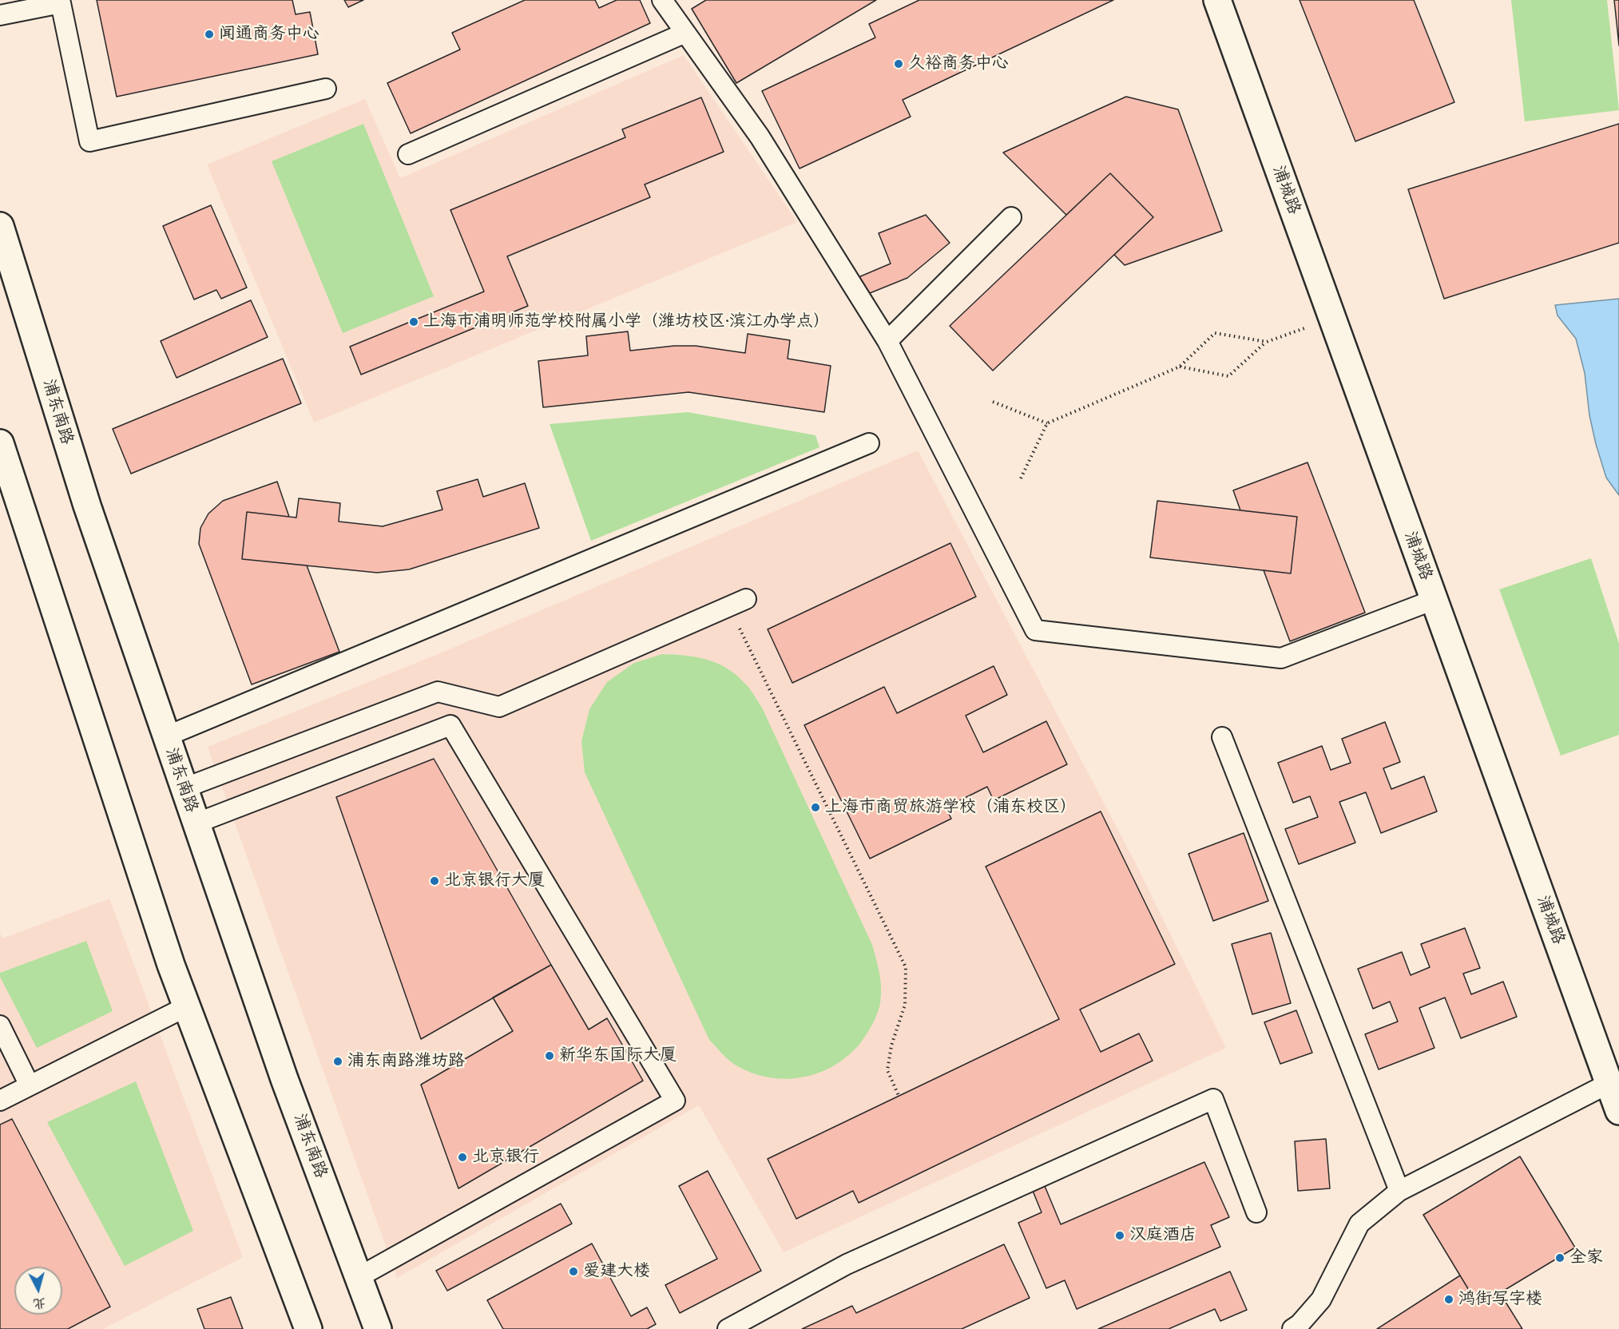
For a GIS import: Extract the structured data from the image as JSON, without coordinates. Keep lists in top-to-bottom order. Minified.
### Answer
{"streets":{"main road":["浦城路","浦东南路"]},"places":["闻通商务中心","久裕商务中心","上海市浦明师范学校附属小学（潍坊校区·滨江办学点）","上海市商贸旅游学校（浦东校区）","北京银行大厦","新华东国际大厦","浦东南路潍坊路","北京银行","汉庭酒店","全家","爱建大楼","鸿街写字楼"],"north":"bottom"}
